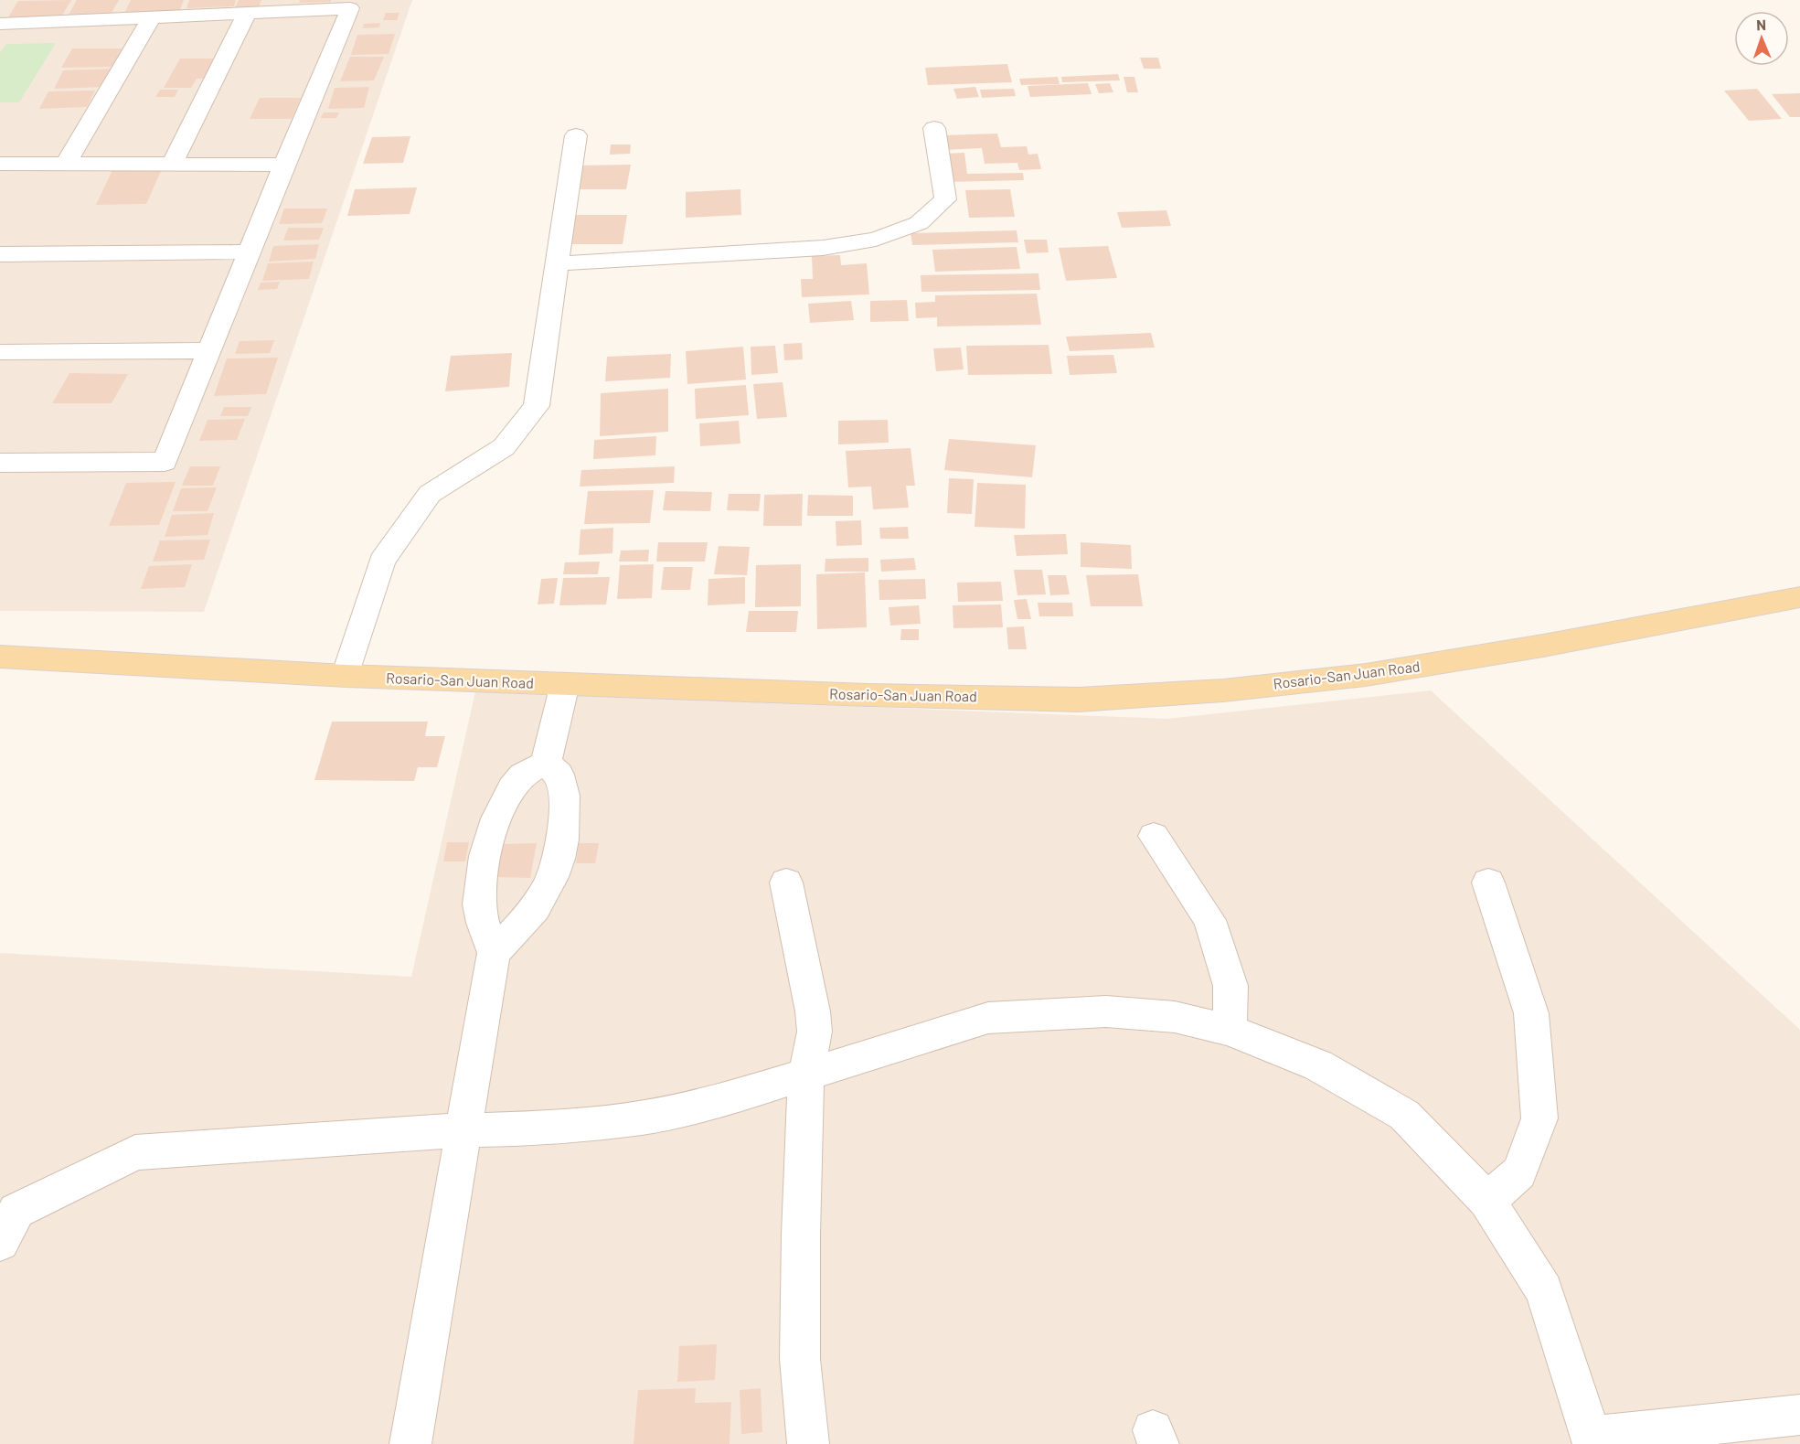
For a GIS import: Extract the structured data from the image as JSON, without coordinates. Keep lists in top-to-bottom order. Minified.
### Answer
{"streets":{"main road":["Rosario-San Juan Road"]},"north":"top"}
